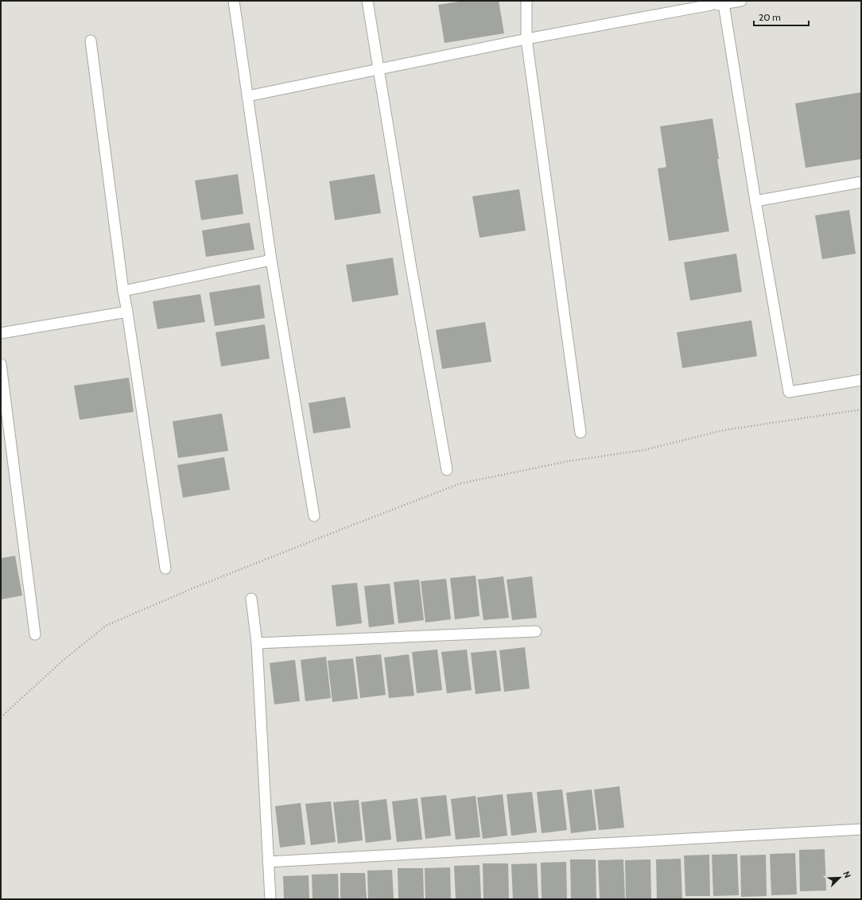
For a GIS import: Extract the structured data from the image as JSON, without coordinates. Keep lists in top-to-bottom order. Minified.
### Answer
{"scale_bar":"20 m","north":"top right"}
